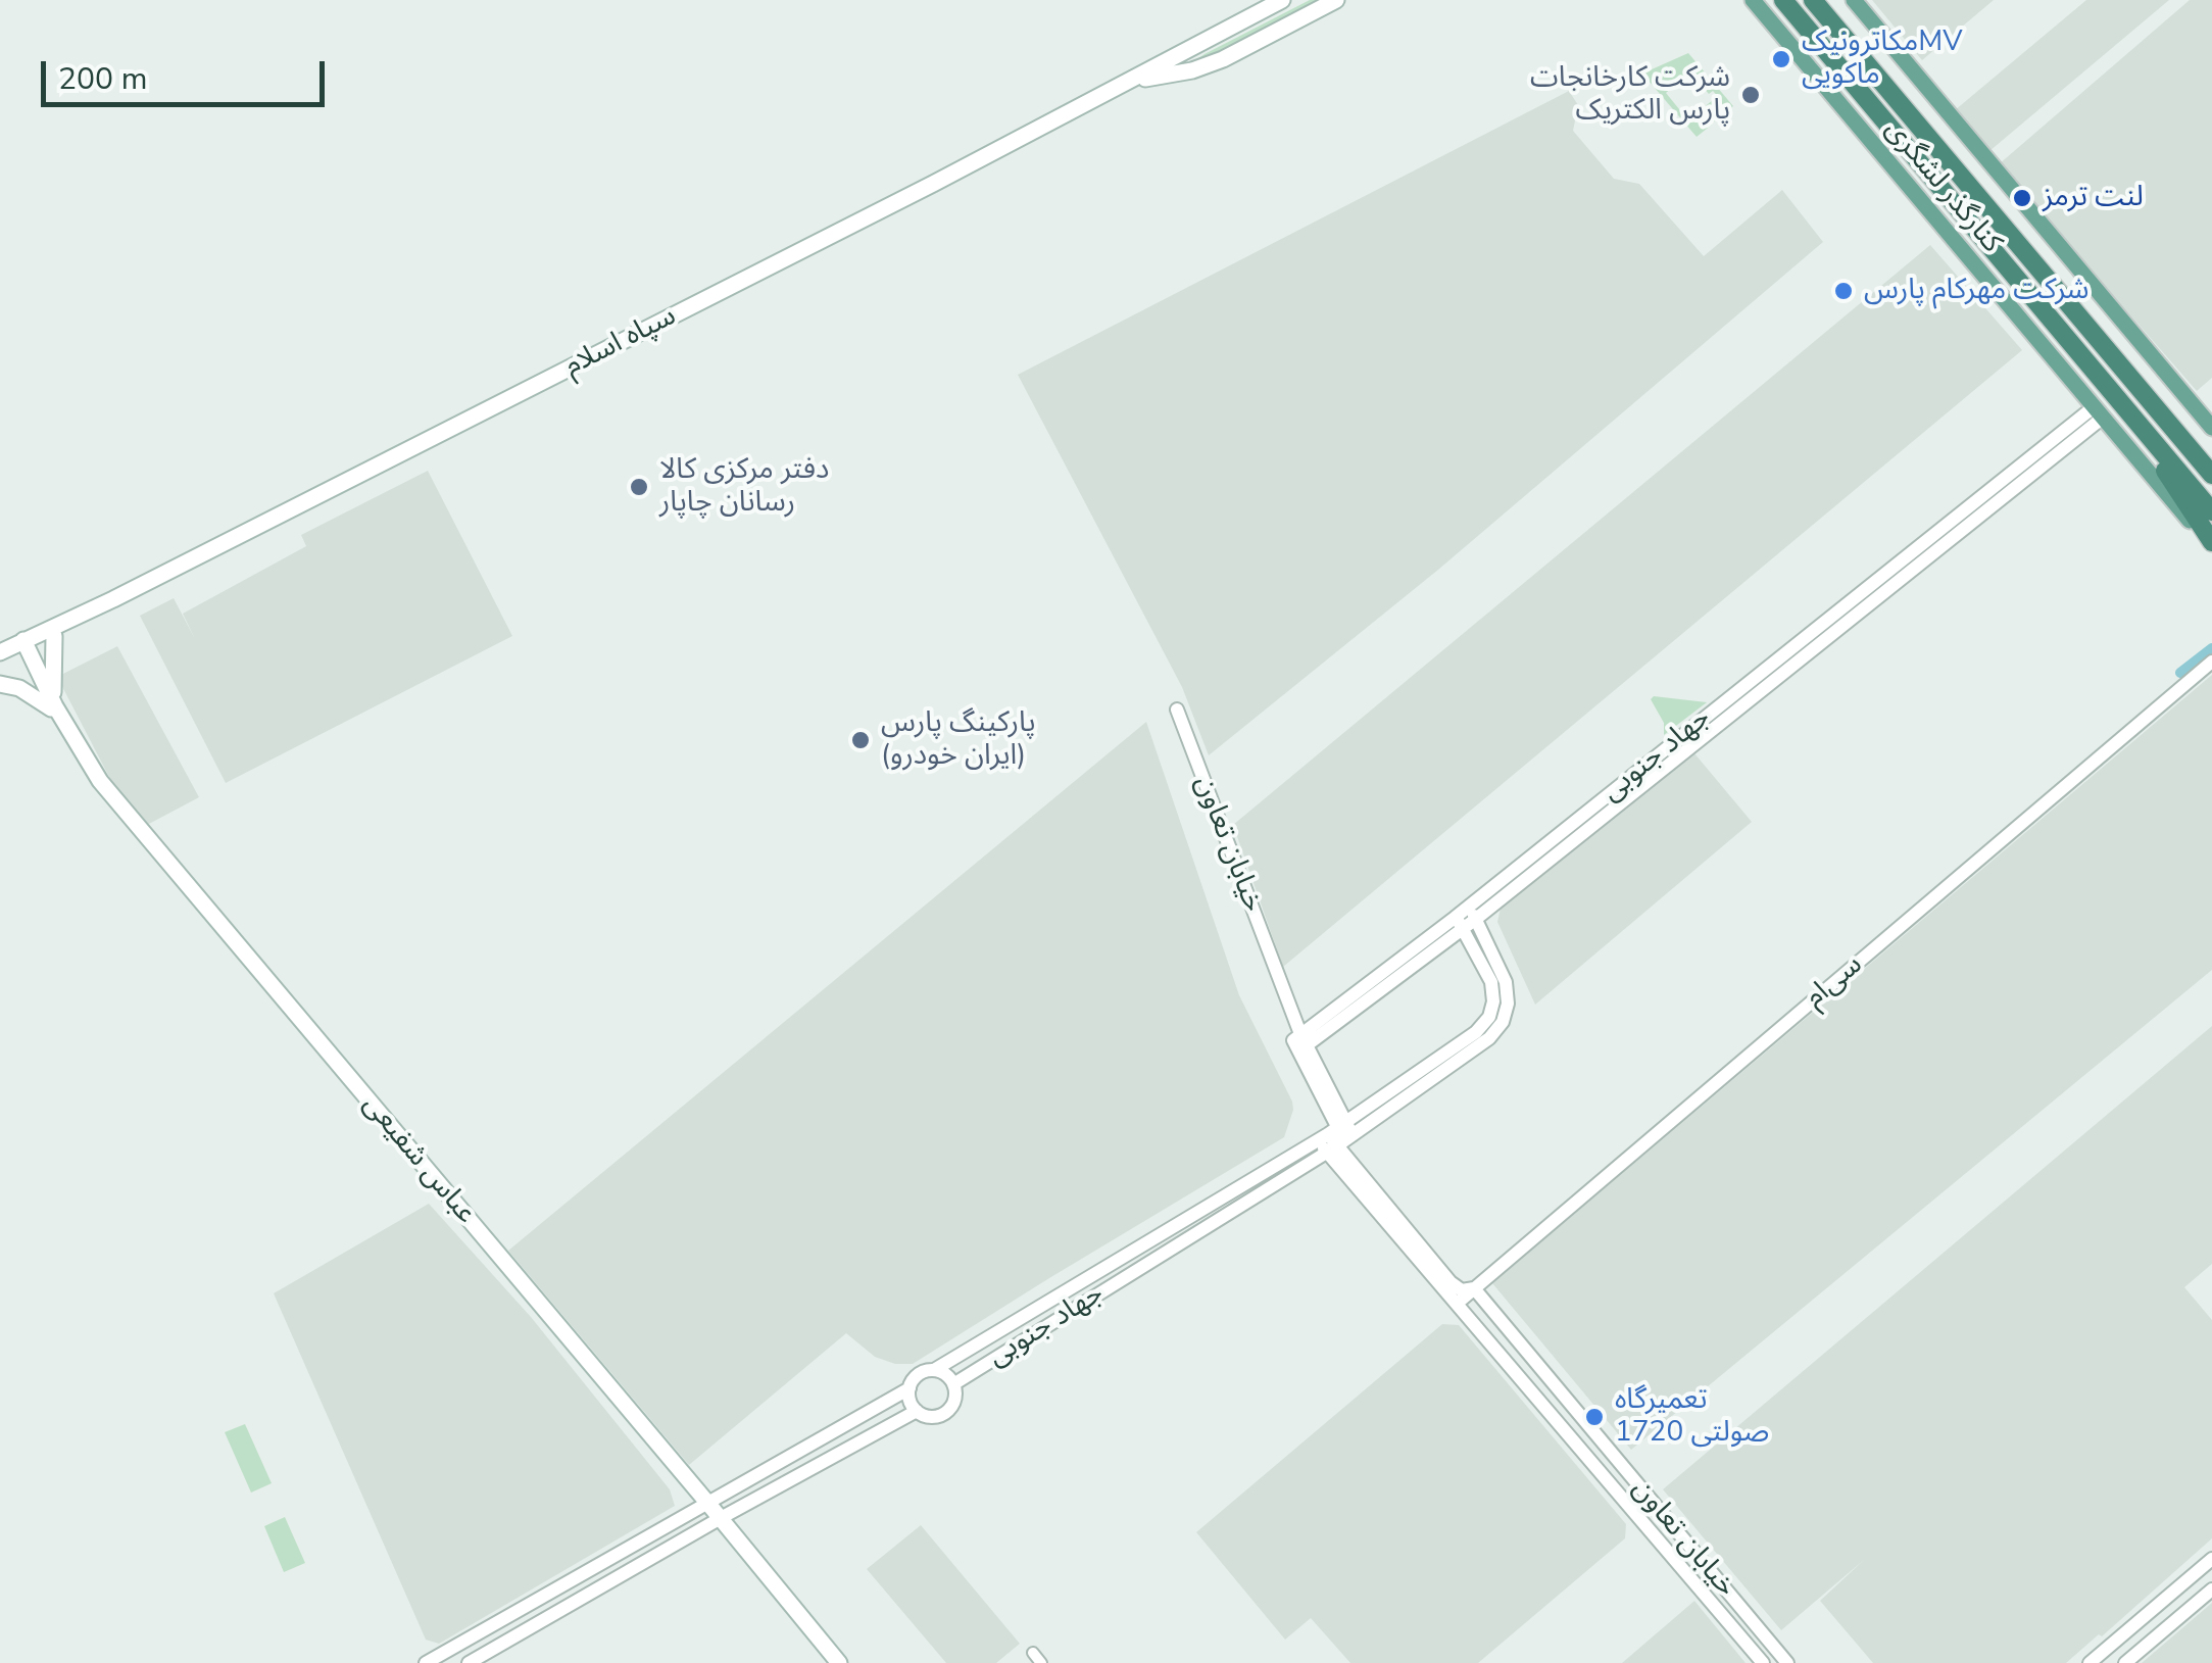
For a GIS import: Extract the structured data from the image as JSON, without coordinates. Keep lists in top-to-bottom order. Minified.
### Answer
{"streets":{"main road":["کنارگذر لشگری","سپاه اسلام","عباس شفیعی"],"street":["جهاد جنوبی","خیابان تعاون","سی‌ام"]},"crossings":[["کنارگذر لشگری","جهاد جنوبی"],["سپاه اسلام","عباس شفیعی"],["جهاد جنوبی","خیابان تعاون"],["خیابان تعاون","سی‌ام"]],"places":["مکاترونیکMV ماکویی","شرکت کارخانجات پارس الکتریک","لنت ترمز","شرکت مهرکام پارس","دفتر مرکزی کالا رسانان چاپار","پارکینگ پارس (ایران خودرو)","تعمیرگاه 1720 صولتی"],"scale_bar":"200 m"}
